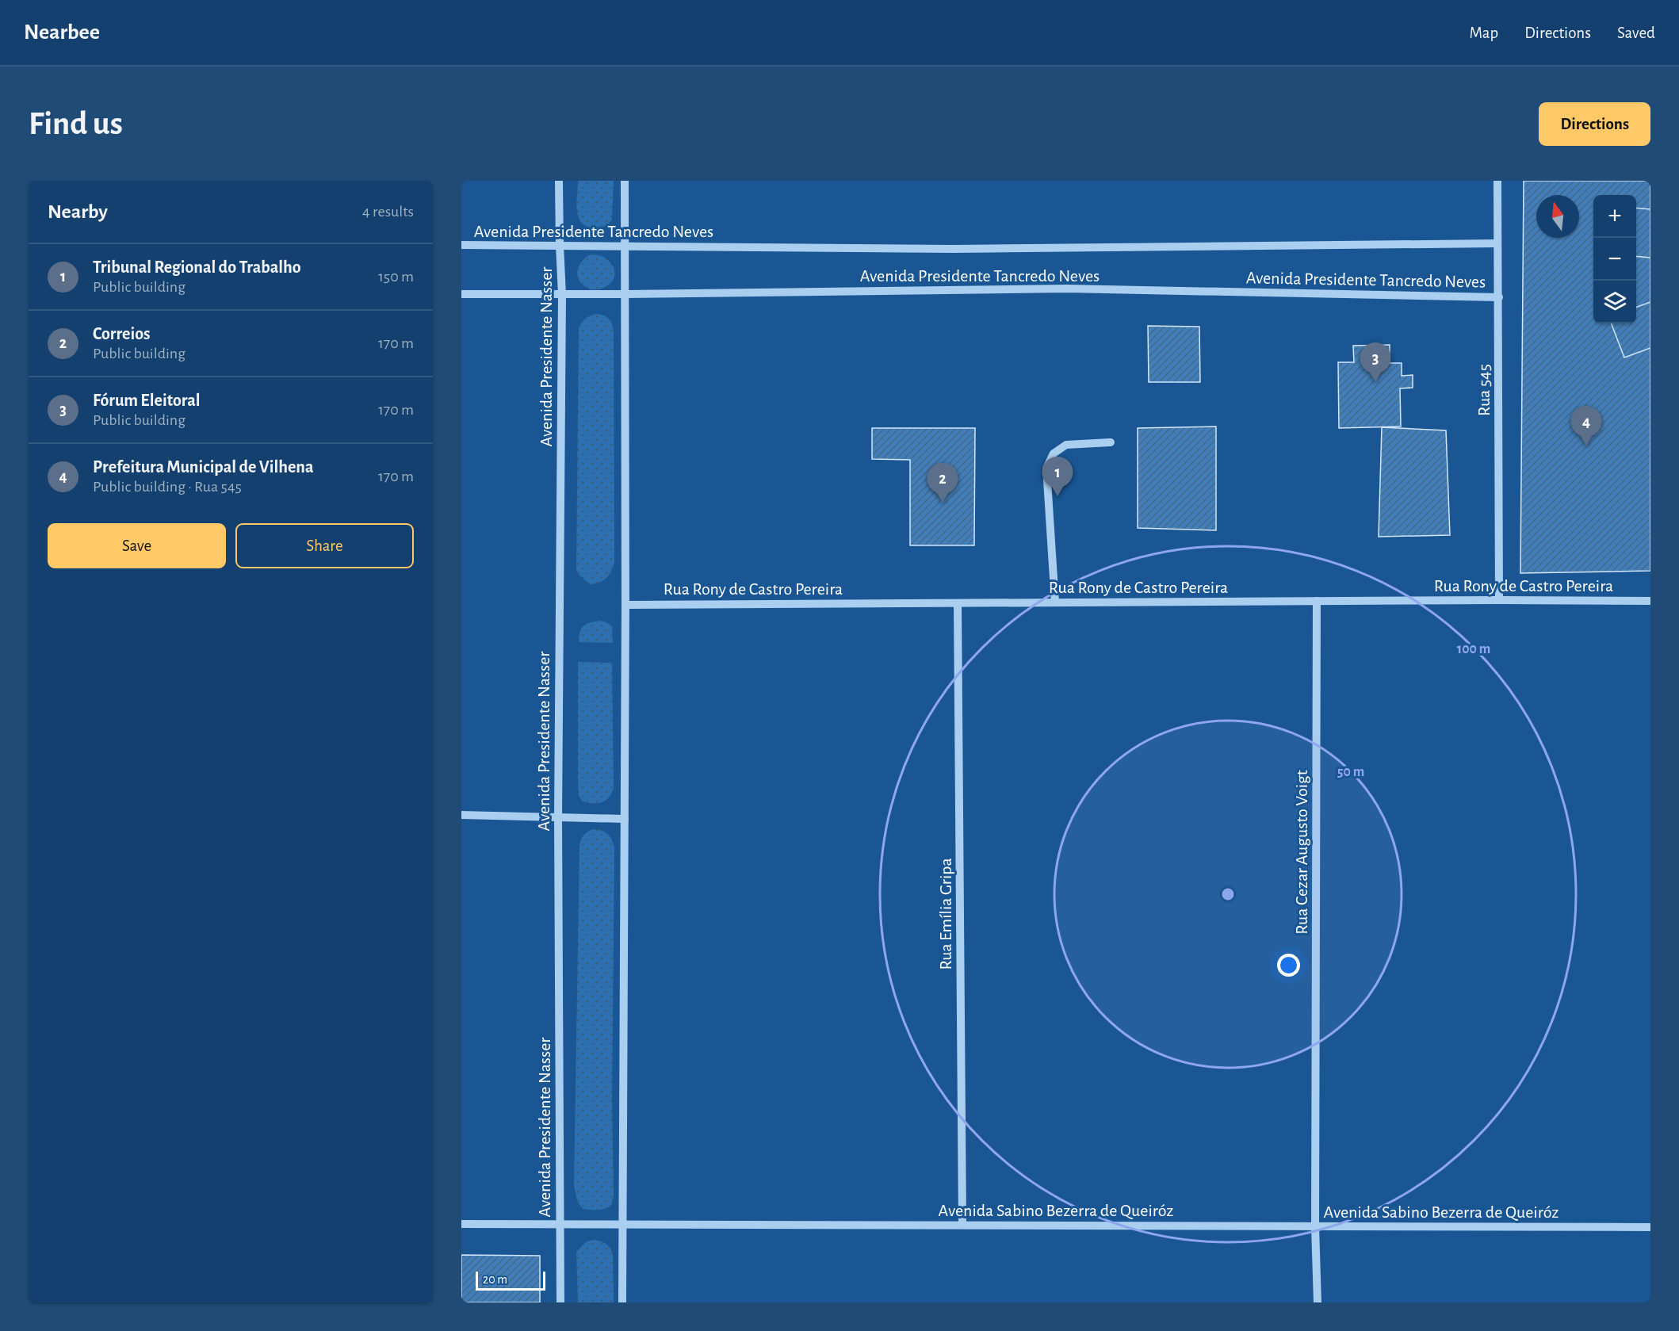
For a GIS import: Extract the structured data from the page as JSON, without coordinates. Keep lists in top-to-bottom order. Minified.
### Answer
{"streets":{"street":["Avenida Presidente Tancredo Neves","Avenida Presidente Nasser","Rua 545","Rua Rony de Castro Pereira","Rua Cezar Augusto Voigt","Rua Emília Gripa","Avenida Sabino Bezerra de Queiróz"]},"crossings":[["Avenida Presidente Tancredo Neves","Avenida Presidente Nasser"],["Avenida Presidente Tancredo Neves","Rua 545"],["Avenida Presidente Nasser","Avenida Sabino Bezerra de Queiróz"],["Rua 545","Rua Rony de Castro Pereira"],["Rua Rony de Castro Pereira","Rua Cezar Augusto Voigt"],["Rua Rony de Castro Pereira","Rua Emília Gripa"],["Rua Cezar Augusto Voigt","Avenida Sabino Bezerra de Queiróz"],["Rua Emília Gripa","Avenida Sabino Bezerra de Queiróz"]],"scale_bar":"20 m","north":"top","page":{"header":"Nearbee","nav":["Map","Directions","Saved"],"buttons":["Directions",["Save","Share"]],"title":"Find us","heading":["Nearby","4 results"],"map_buttons":["+","−"],"list":[{"mark":"1","name":"Tribunal Regional do Trabalho","note":"Public building","value":"150 m"},{"mark":"2","name":"Correios","note":"Public building","value":"170 m"},{"mark":"3","name":"Fórum Eleitoral","note":"Public building","value":"170 m"},{"mark":"4","name":"Prefeitura Municipal de Vilhena","note":"Public building · Rua 545","value":"170 m"}],"pins":["3","4","1","2"],"scale":"20 m"},"rings":["100 m","50 m"]}
